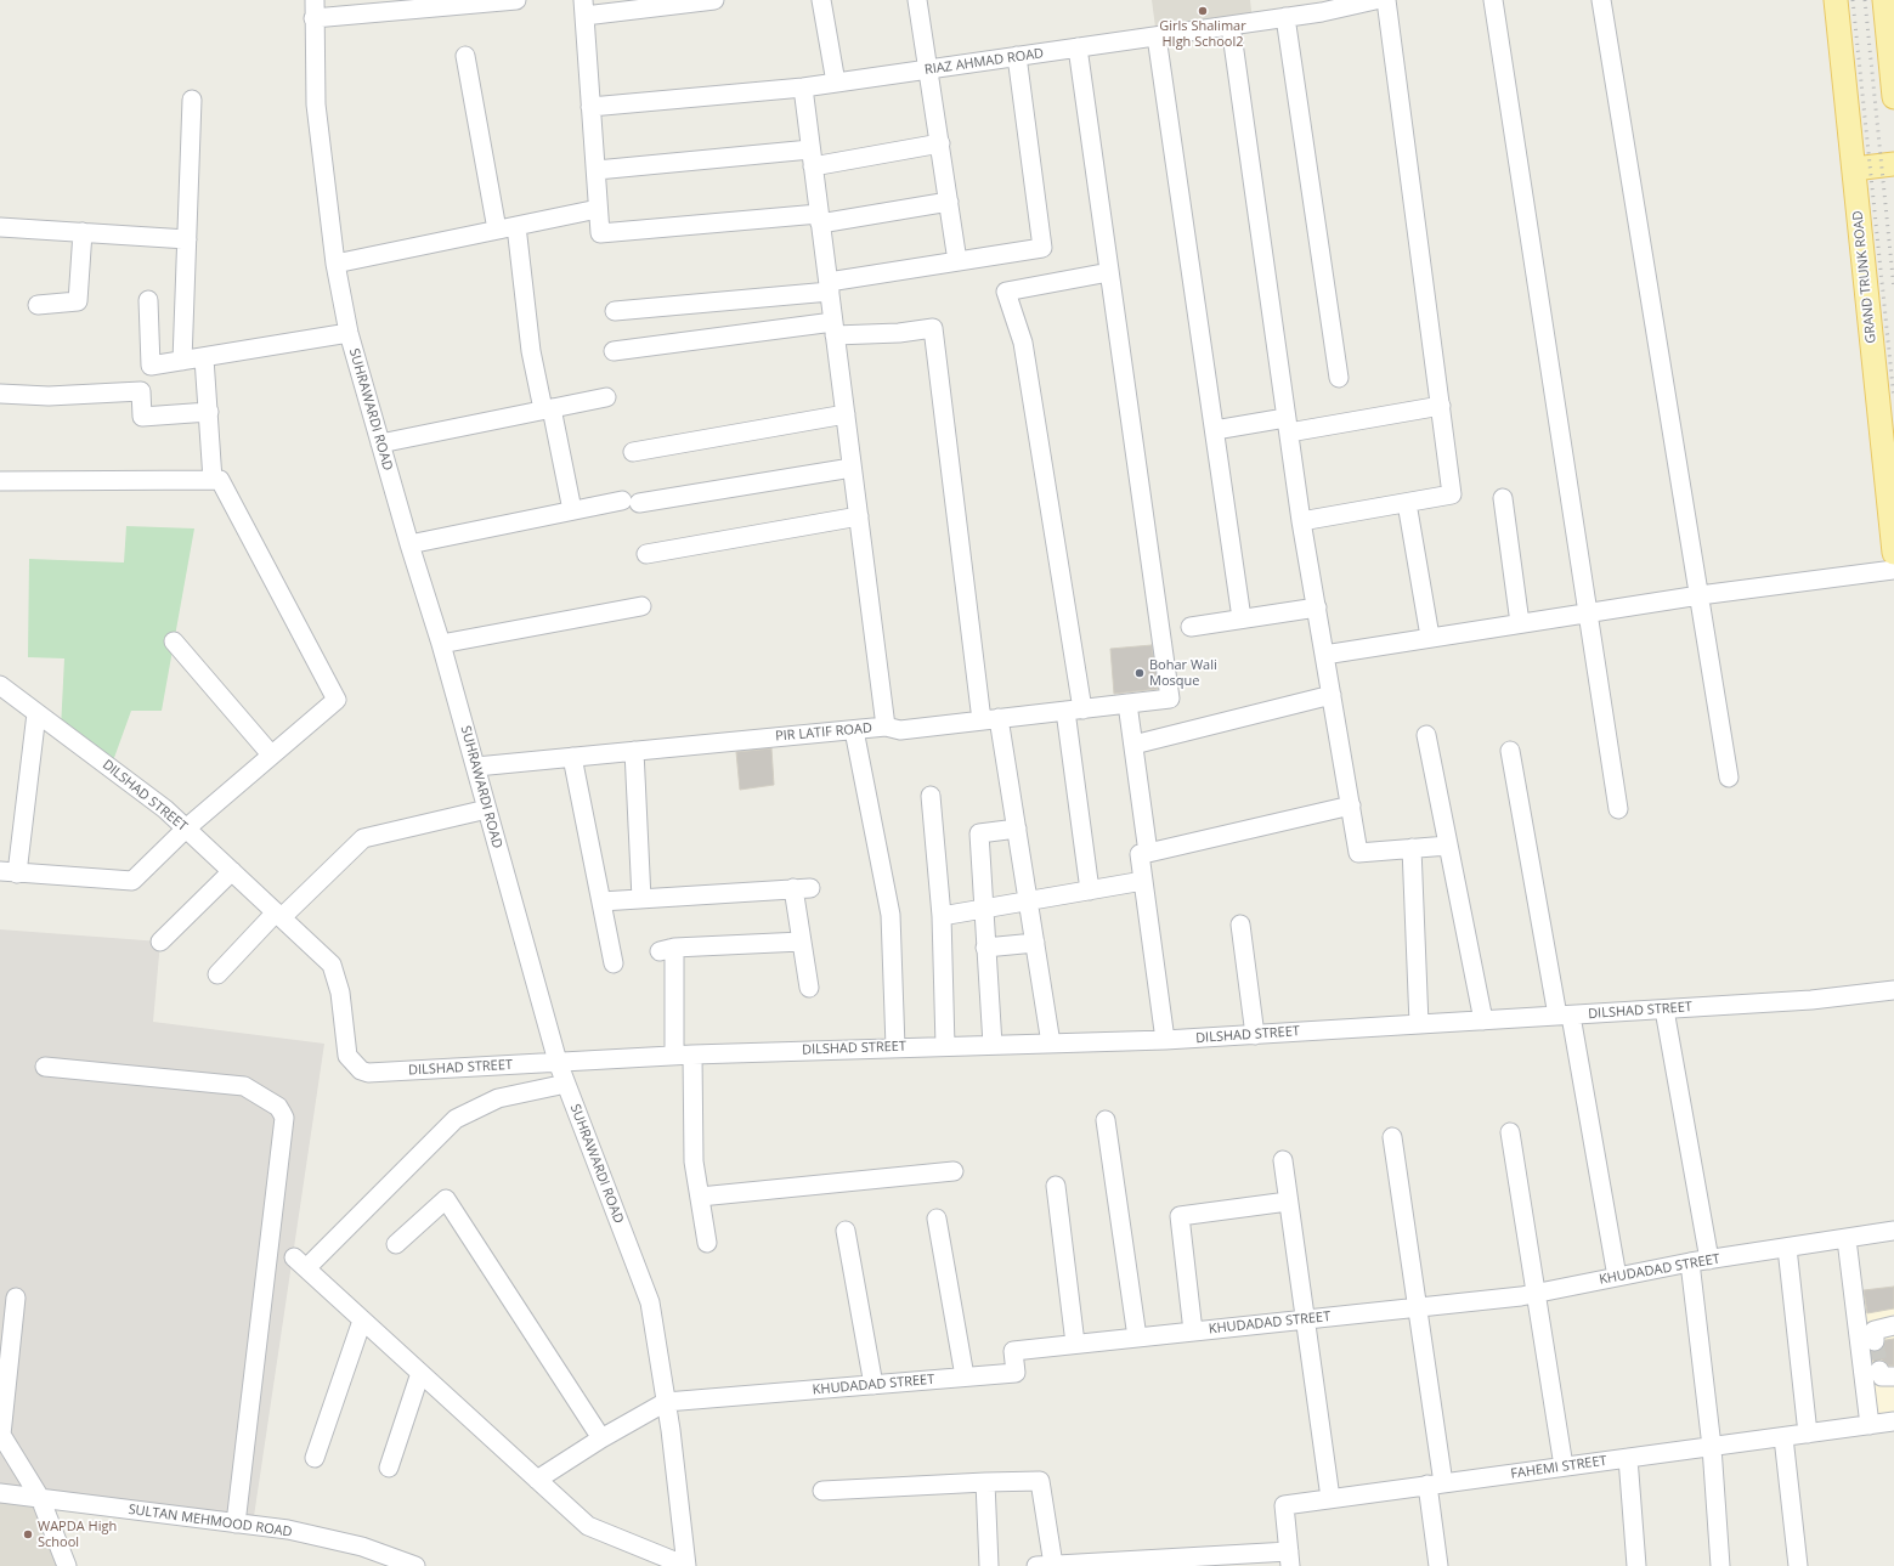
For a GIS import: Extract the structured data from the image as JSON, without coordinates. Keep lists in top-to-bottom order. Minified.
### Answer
{"streets":{"main road":["GRAND TRUNK ROAD"],"street":["RIAZ AHMAD ROAD","SUHRAWARDI ROAD","PIR LATIF ROAD","DILSHAD STREET","KHUDADAD STREET","FAHEMI STREET","SULTAN MEHMOOD ROAD"]},"crossings":[["SUHRAWARDI ROAD","PIR LATIF ROAD"],["SUHRAWARDI ROAD","DILSHAD STREET"],["SUHRAWARDI ROAD","KHUDADAD STREET"]],"places":["Girls Shalimar HIgh School2","Bohar Wali Mosque","WAPDA High School"]}
